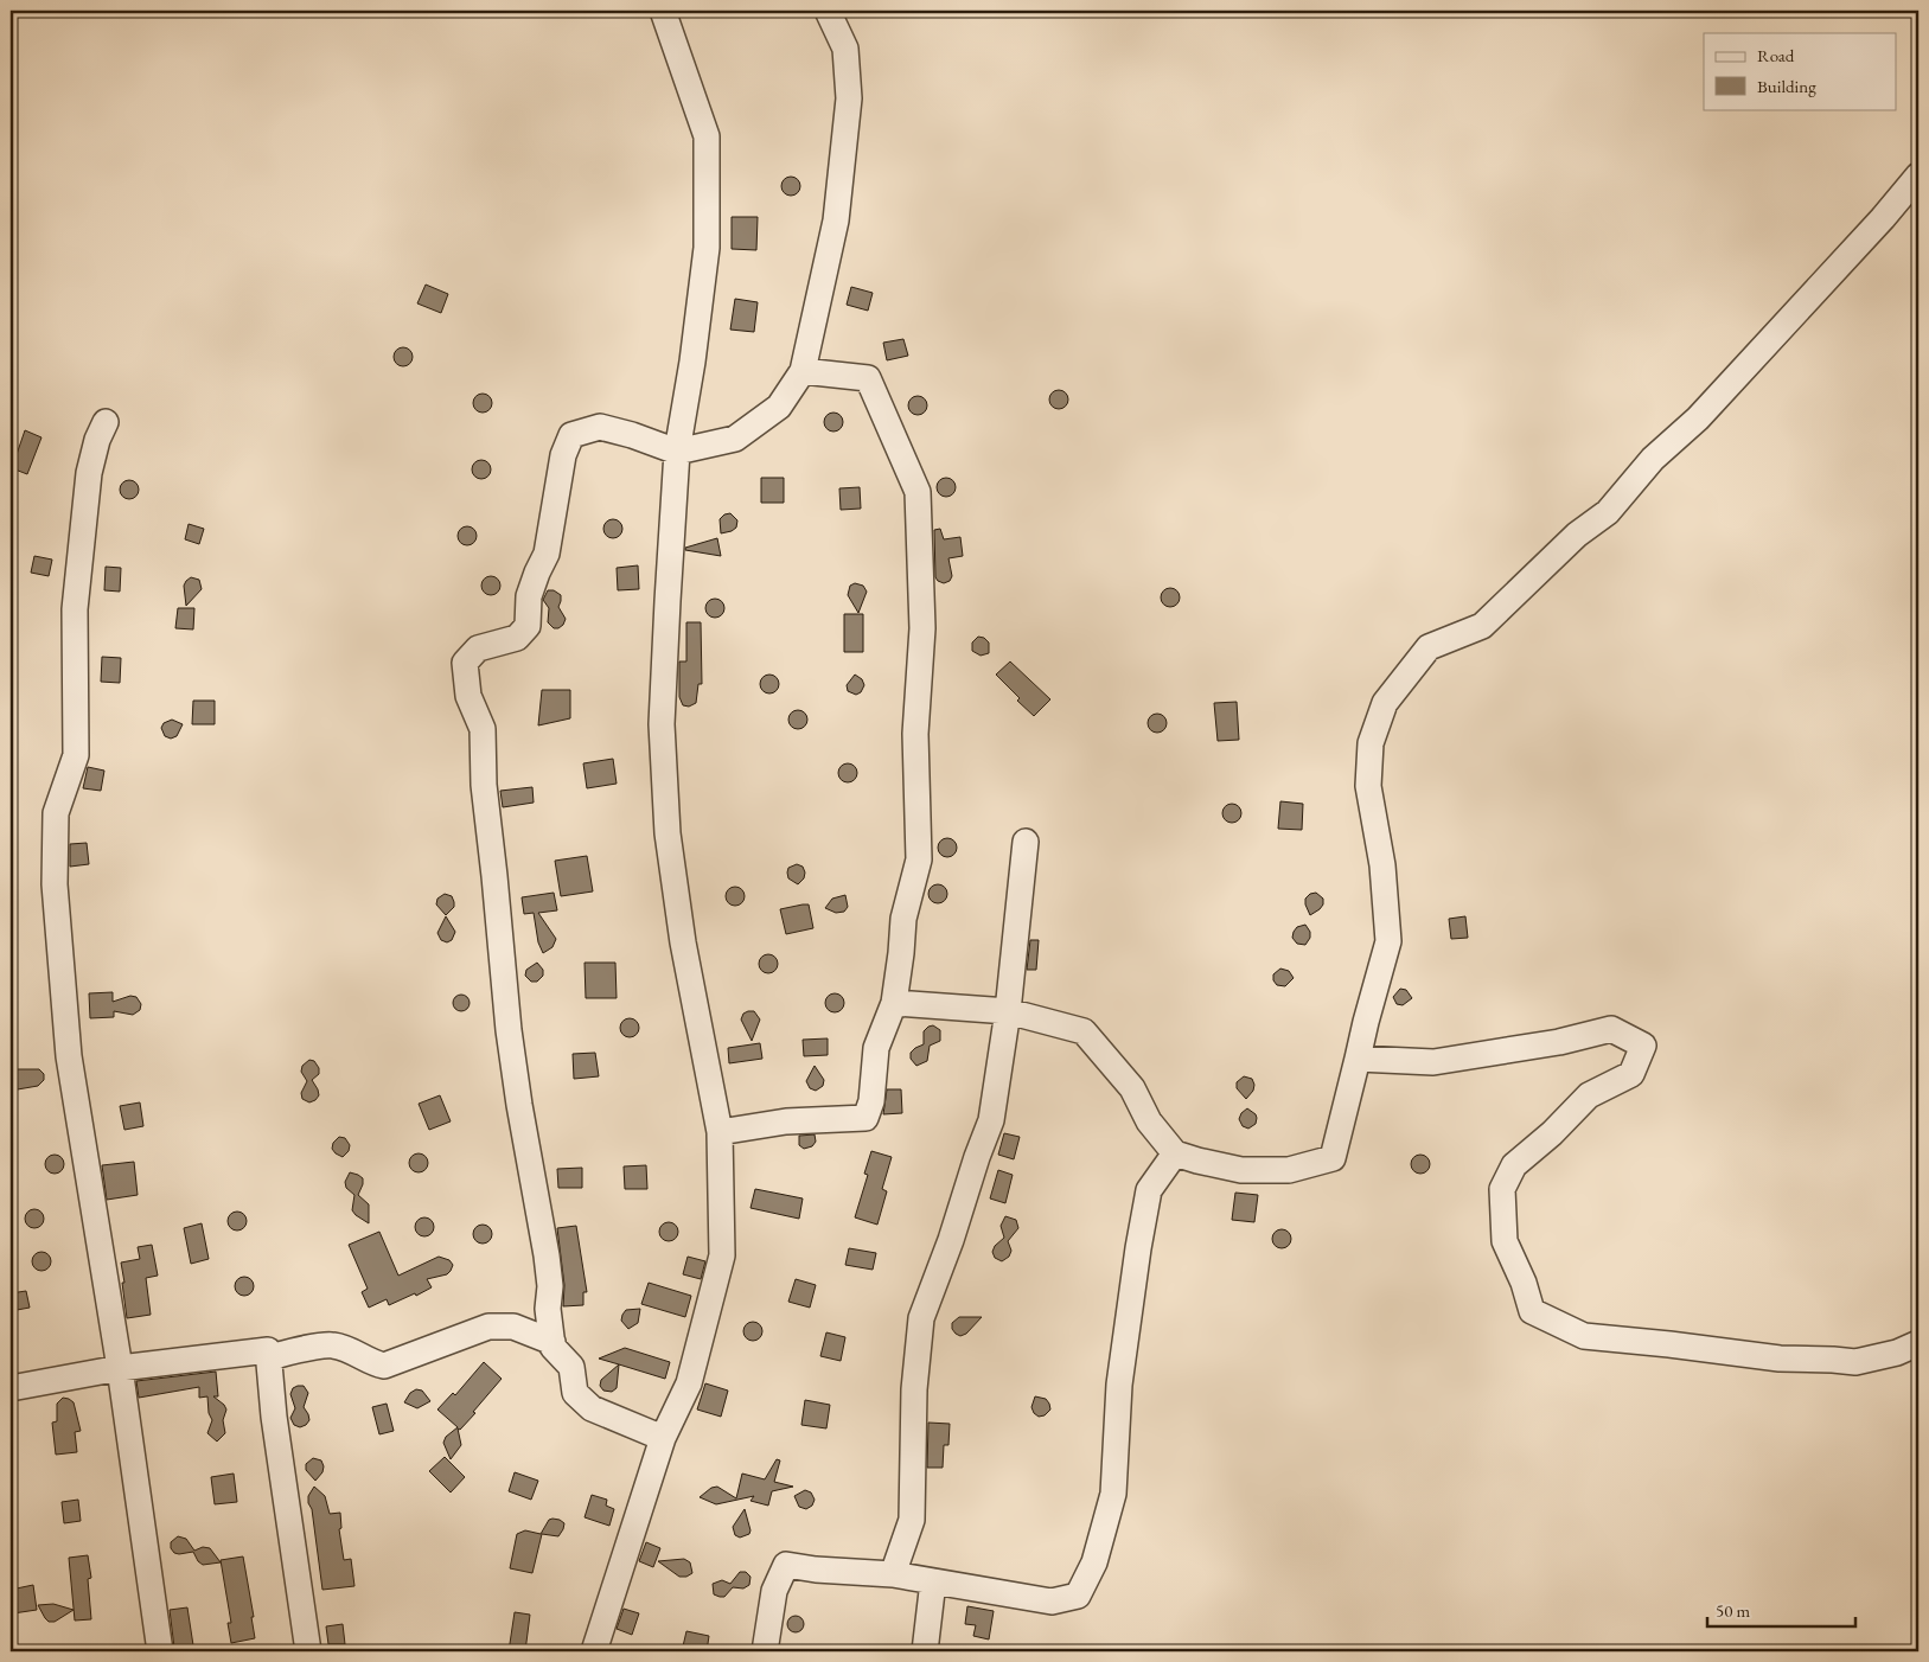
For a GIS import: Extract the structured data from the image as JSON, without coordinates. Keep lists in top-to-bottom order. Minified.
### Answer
{"legend":["Road","Building"],"scale_bar":"50 m"}
